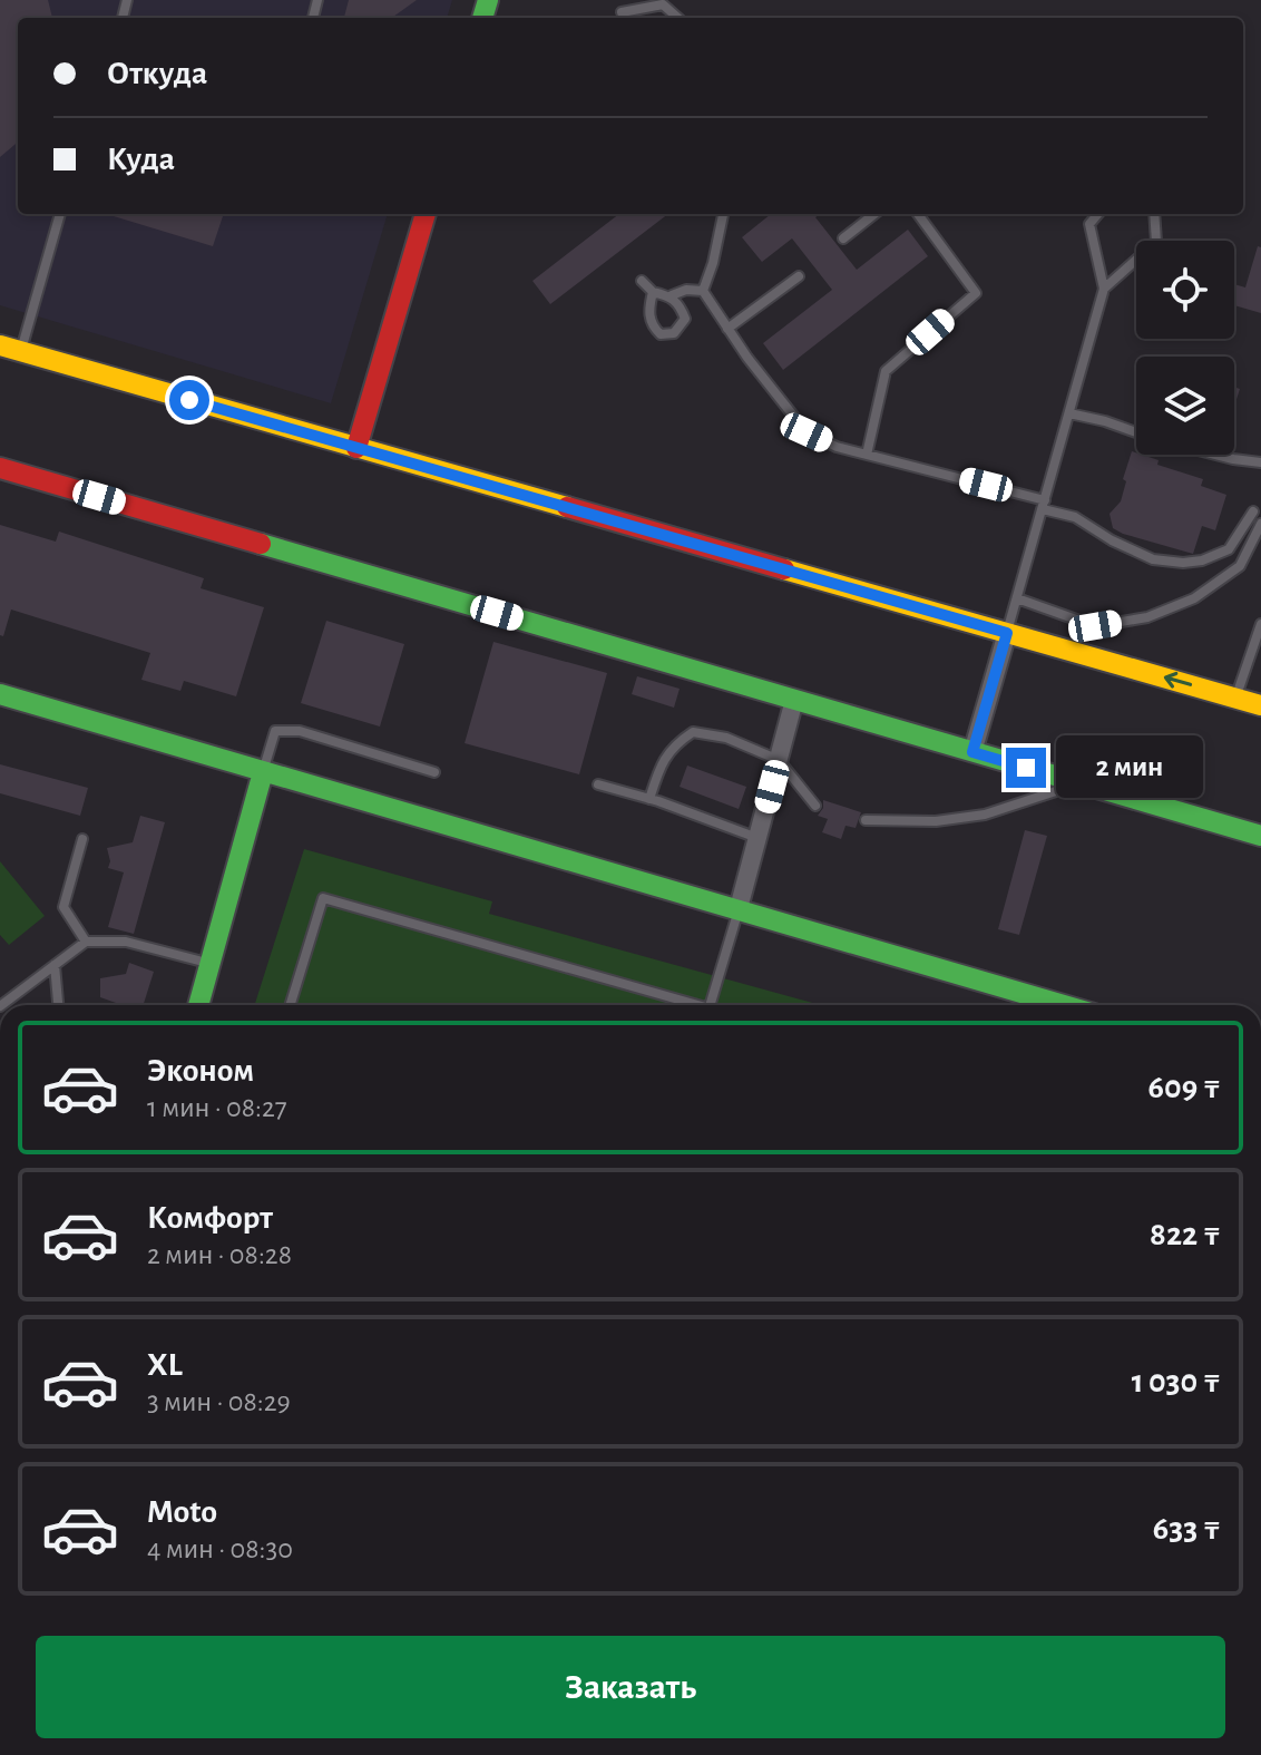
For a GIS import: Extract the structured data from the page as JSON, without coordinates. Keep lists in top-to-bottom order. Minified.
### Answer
{"page":{"banner":["Откуда","Куда"],"bubble":"2 мин","list":[{"name":"Эконом","note":"1 мин · 08:27","value":"609 ₸"},{"name":"Комфорт","note":"2 мин · 08:28","value":"822 ₸"},{"name":"XL","note":"3 мин · 08:29","value":"1 030 ₸"},{"name":"Moto","note":"4 мин · 08:30","value":"633 ₸"}],"buttons":"Заказать"}}
